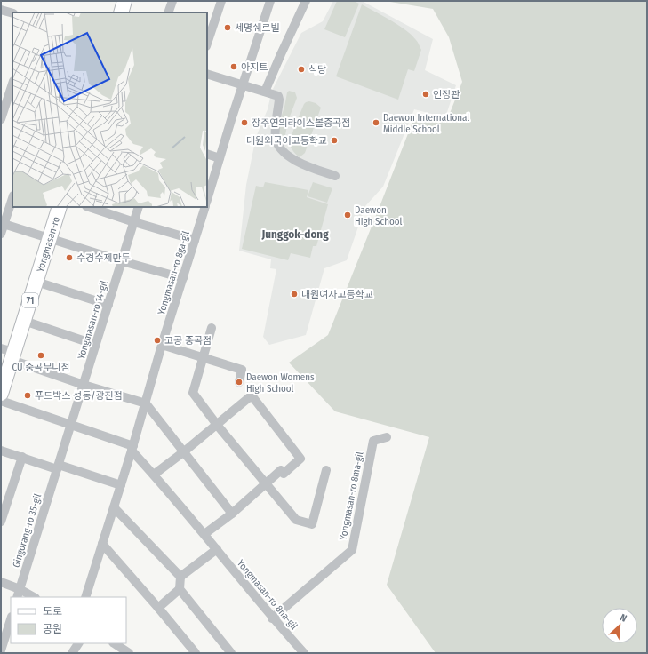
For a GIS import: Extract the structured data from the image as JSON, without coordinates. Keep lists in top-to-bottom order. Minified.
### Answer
{"streets":{"main road":["Yongmasan-ro","71"],"street":["Yongmasan-ro 8ga-gil","Yongmasan-ro 14-gil","Yongmasan-ro 8ma-gil","Gingorang-ro 35-gil","Yongmasan-ro 8na-gil"]},"crossings":[["Yongmasan-ro","Yongmasan-ro 14-gil"],["Yongmasan-ro 8ga-gil","Yongmasan-ro 8na-gil"],["Yongmasan-ro 14-gil","Gingorang-ro 35-gil"],["Yongmasan-ro 8ma-gil","Yongmasan-ro 8na-gil"]],"districts":["Junggok-dong"],"places":["세명쉐르빌","아지트","식당","인정관","장주연의라이스볼중곡점","Daewon International Middle School","대원외국어고등학교","Daewon High School","수경수제만두","대원여자고등학교","고공 중곡점","CU 중곡무니점","Daewon Womens High School","푸드박스 성동/광진점"],"legend":["도로","공원"],"north":"top right"}
